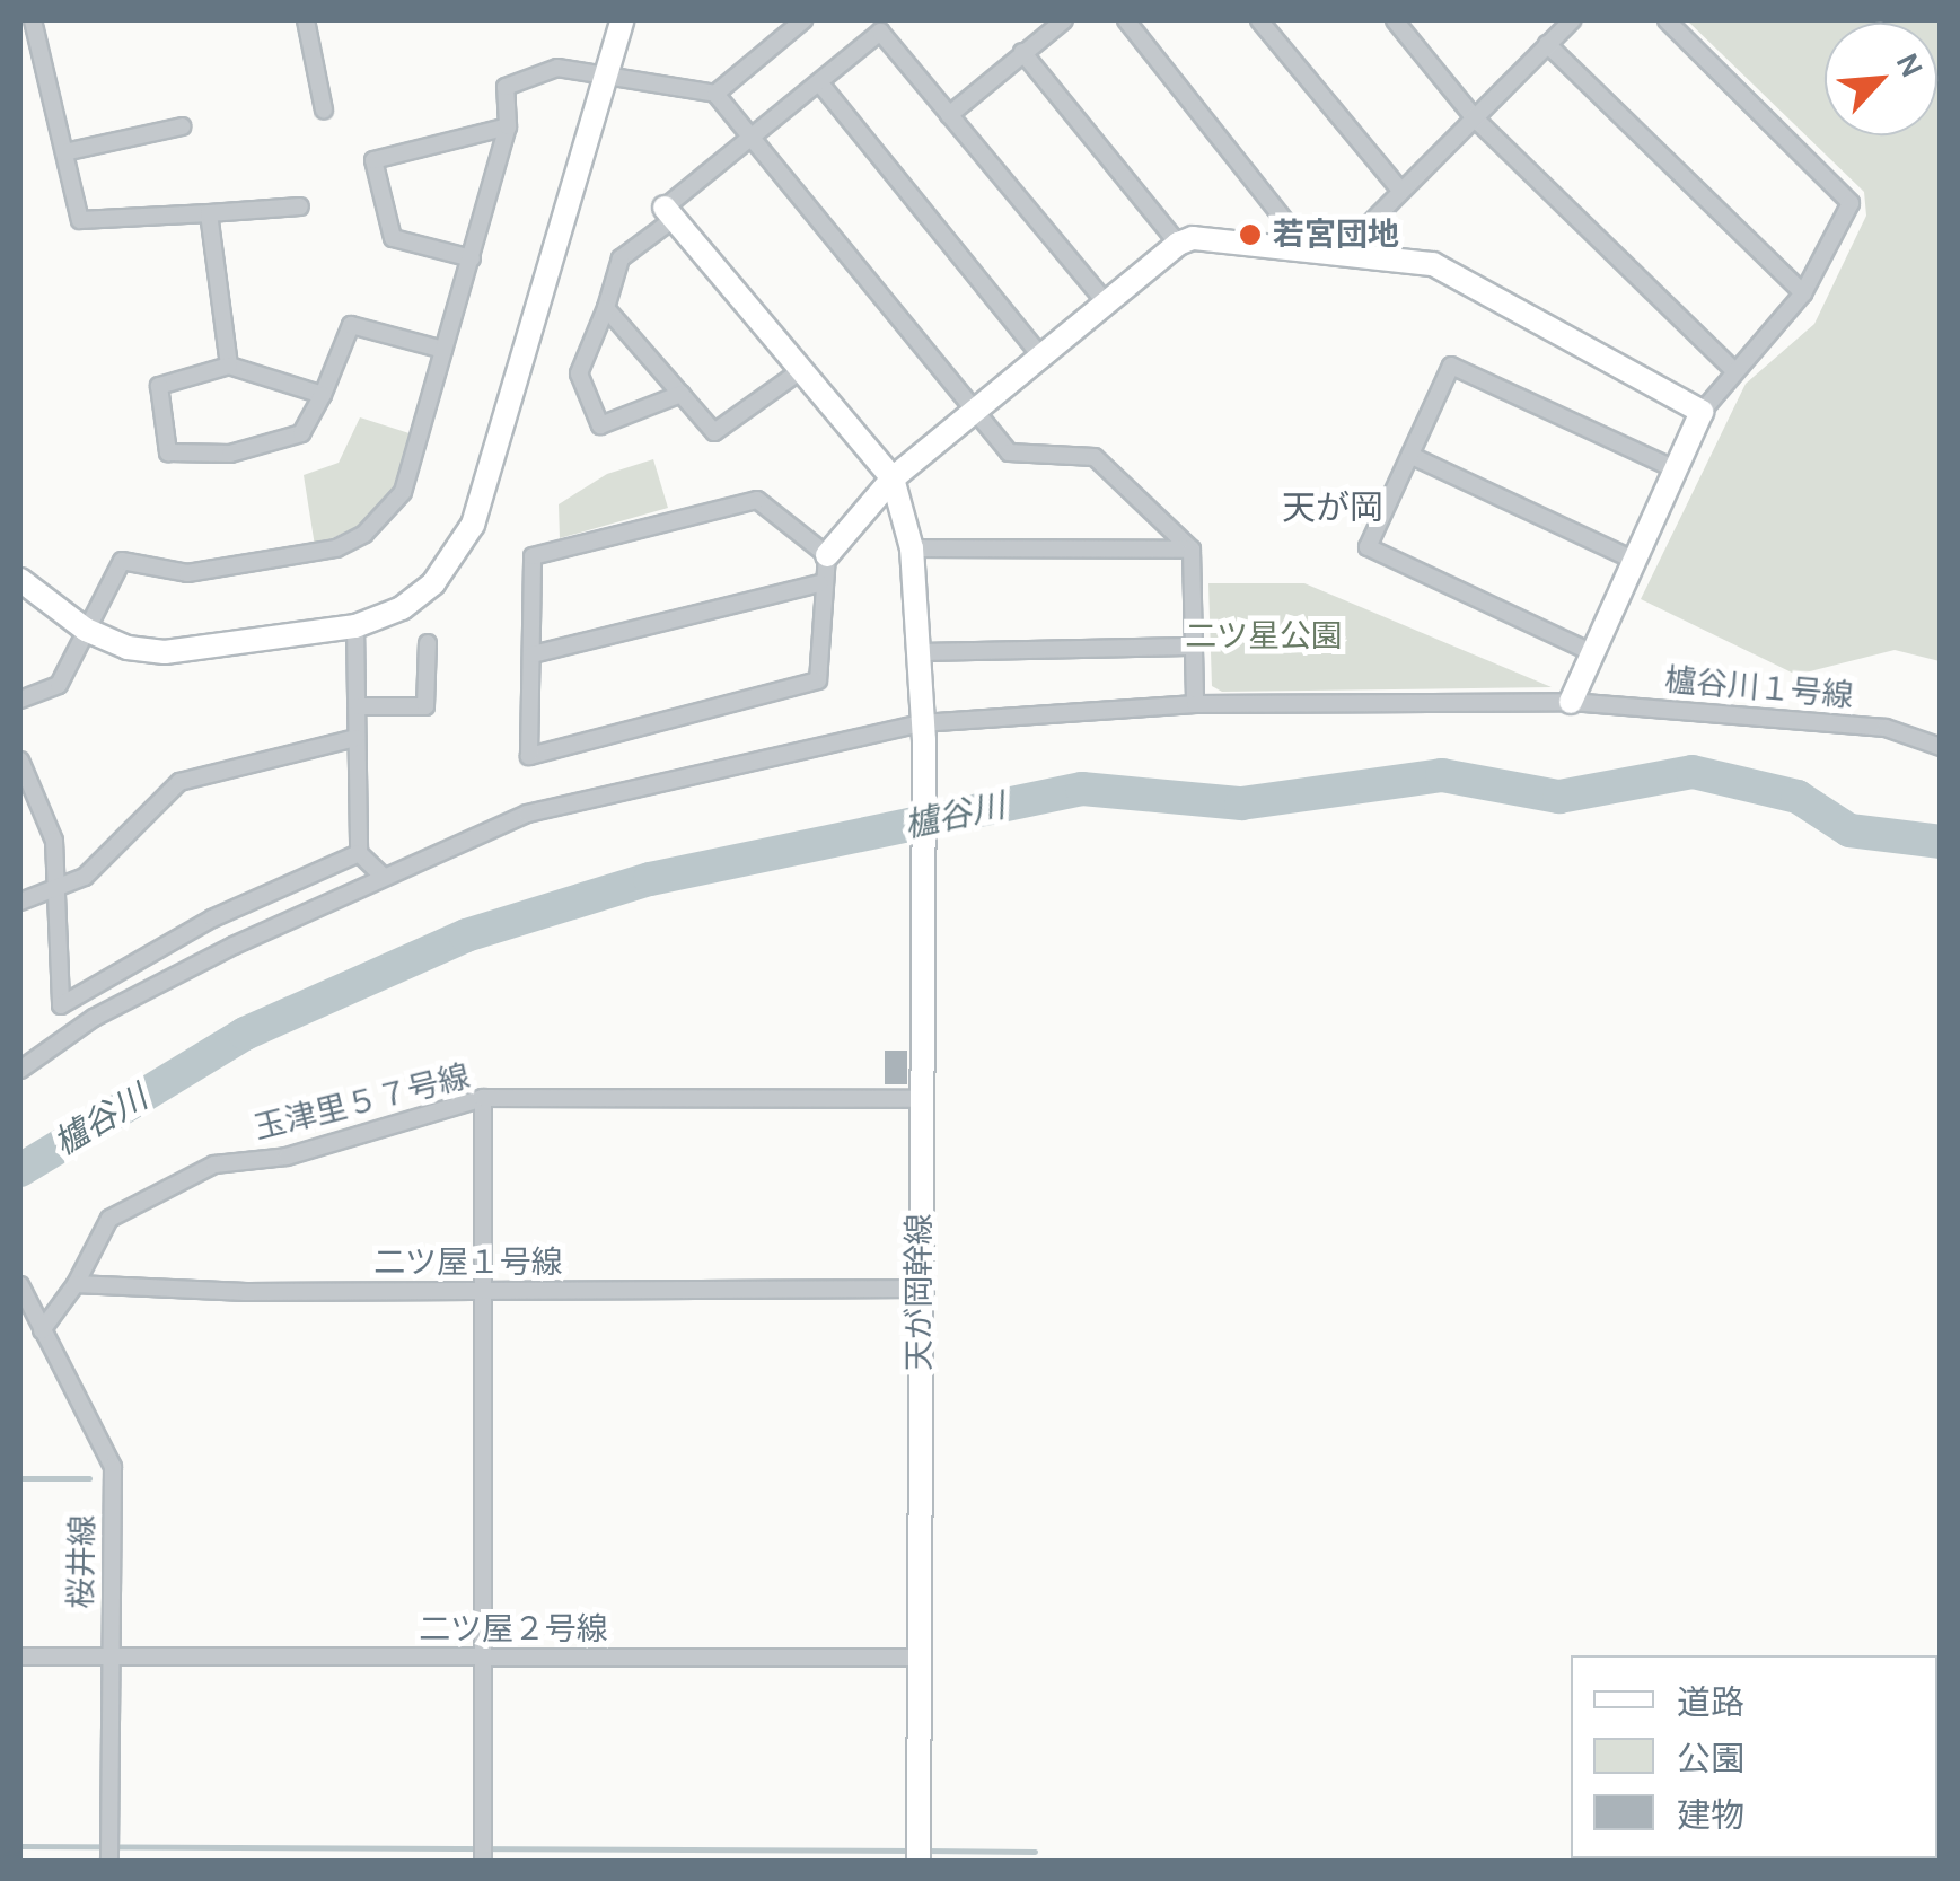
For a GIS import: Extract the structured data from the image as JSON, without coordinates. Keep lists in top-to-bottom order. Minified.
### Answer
{"streets":{"street":["櫨谷川１号線","玉津里５７号線","二ツ屋１号線","天が岡幹線","桜井線","二ツ屋２号線"]},"crossings":[["櫨谷川１号線","天が岡幹線"],["玉津里５７号線","二ツ屋１号線"],["玉津里５７号線","天が岡幹線"],["二ツ屋１号線","天が岡幹線"],["天が岡幹線","二ツ屋２号線"],["桜井線","二ツ屋２号線"]],"districts":["天が岡"],"water":["櫨谷川"],"parks":["二ツ星公園"],"places":["若宮団地"],"legend":["道路","公園","建物"],"north":"top right"}
